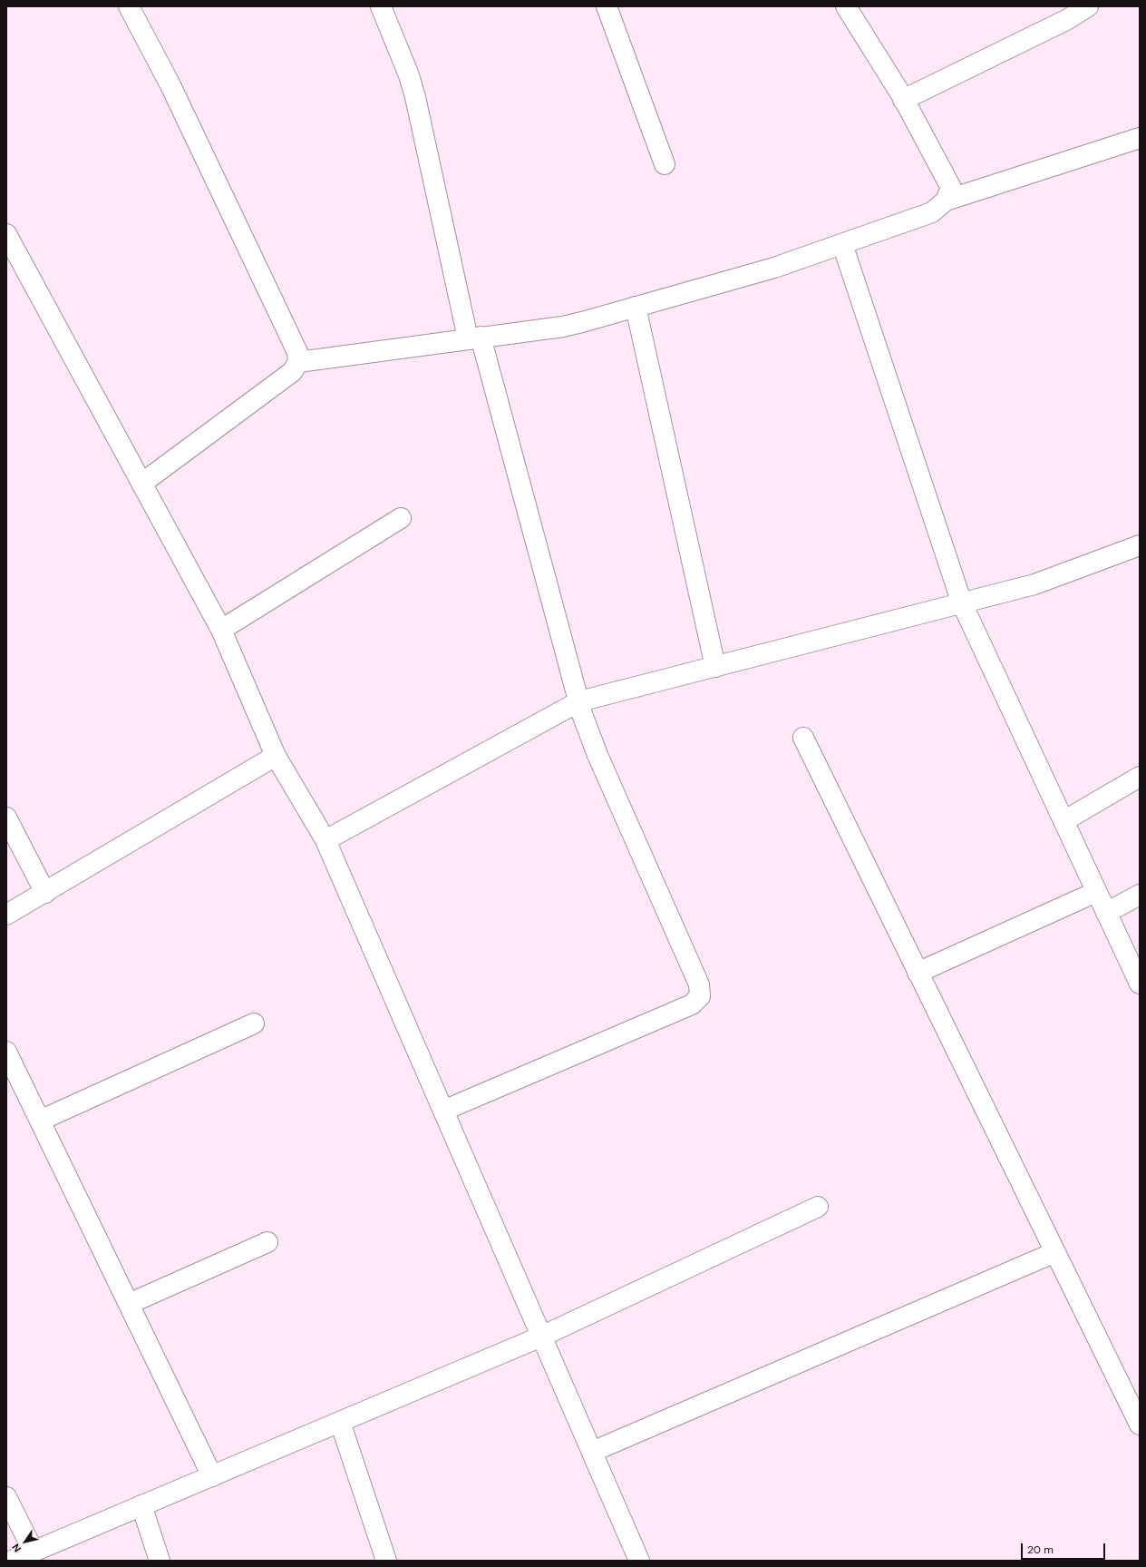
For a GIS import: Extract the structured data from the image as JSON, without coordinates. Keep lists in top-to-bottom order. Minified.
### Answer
{"scale_bar":"20 m","north":"bottom left"}
